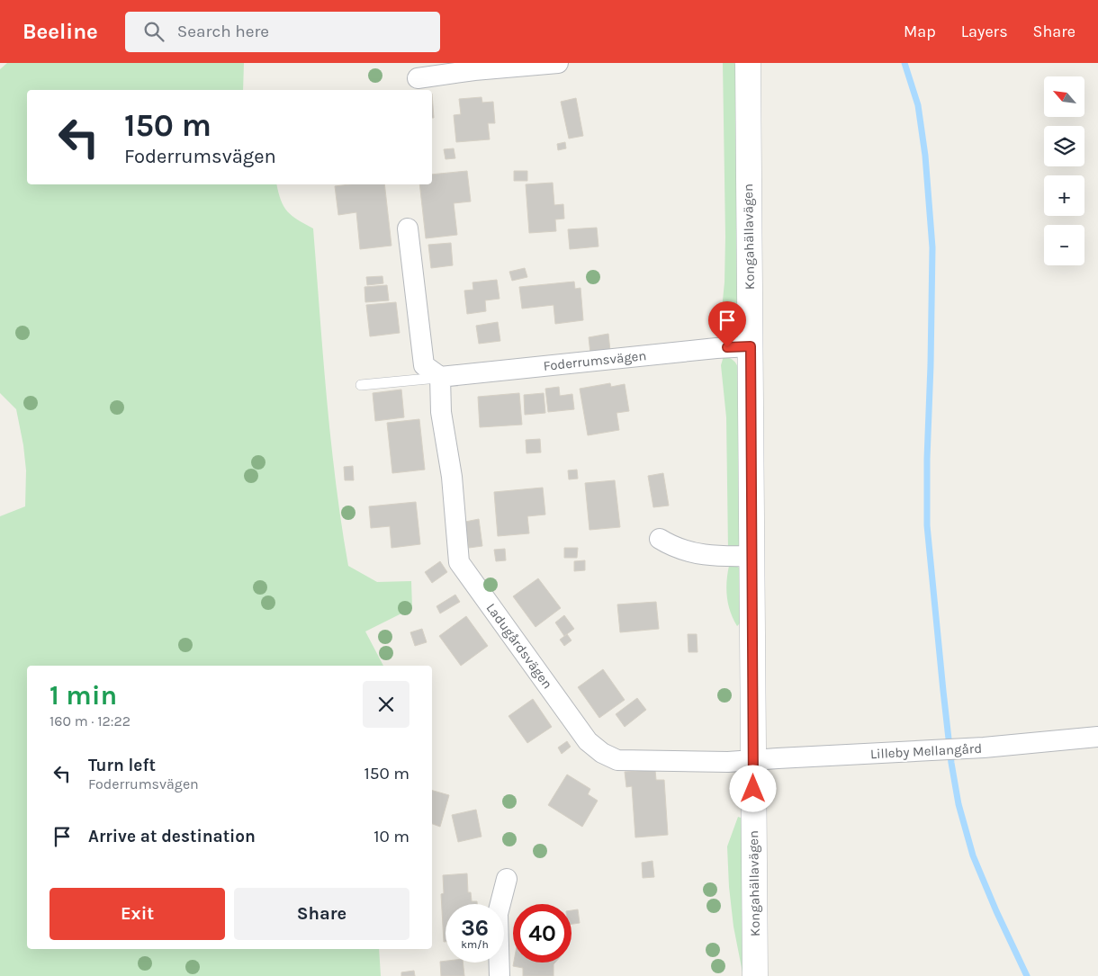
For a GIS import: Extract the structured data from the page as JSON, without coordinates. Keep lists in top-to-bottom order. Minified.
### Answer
{"streets":{"street":["Kongahällavägen","Foderrumsvägen","Ladugårdsvägen","Lilleby Mellangård"]},"crossings":[["Kongahällavägen","Foderrumsvägen"],["Kongahällavägen","Ladugårdsvägen"],["Kongahällavägen","Lilleby Mellangård"],["Foderrumsvägen","Ladugårdsvägen"],["Ladugårdsvägen","Lilleby Mellangård"]],"north":"top left","page":{"header":"Beeline","search":"Search here","nav":["Map","Layers","Share"],"map_buttons":["+","−"],"turn":["150 m","Foderrumsvägen"],"heading":["1 min","160 m · 12:22"],"list":[{"name":"Turn left","note":"Foderrumsvägen","value":"150 m"},{"name":"Arrive at destination","value":"10 m"}],"buttons":["Exit","Share"],"speed":"36 km/h","limit":"40"}}
